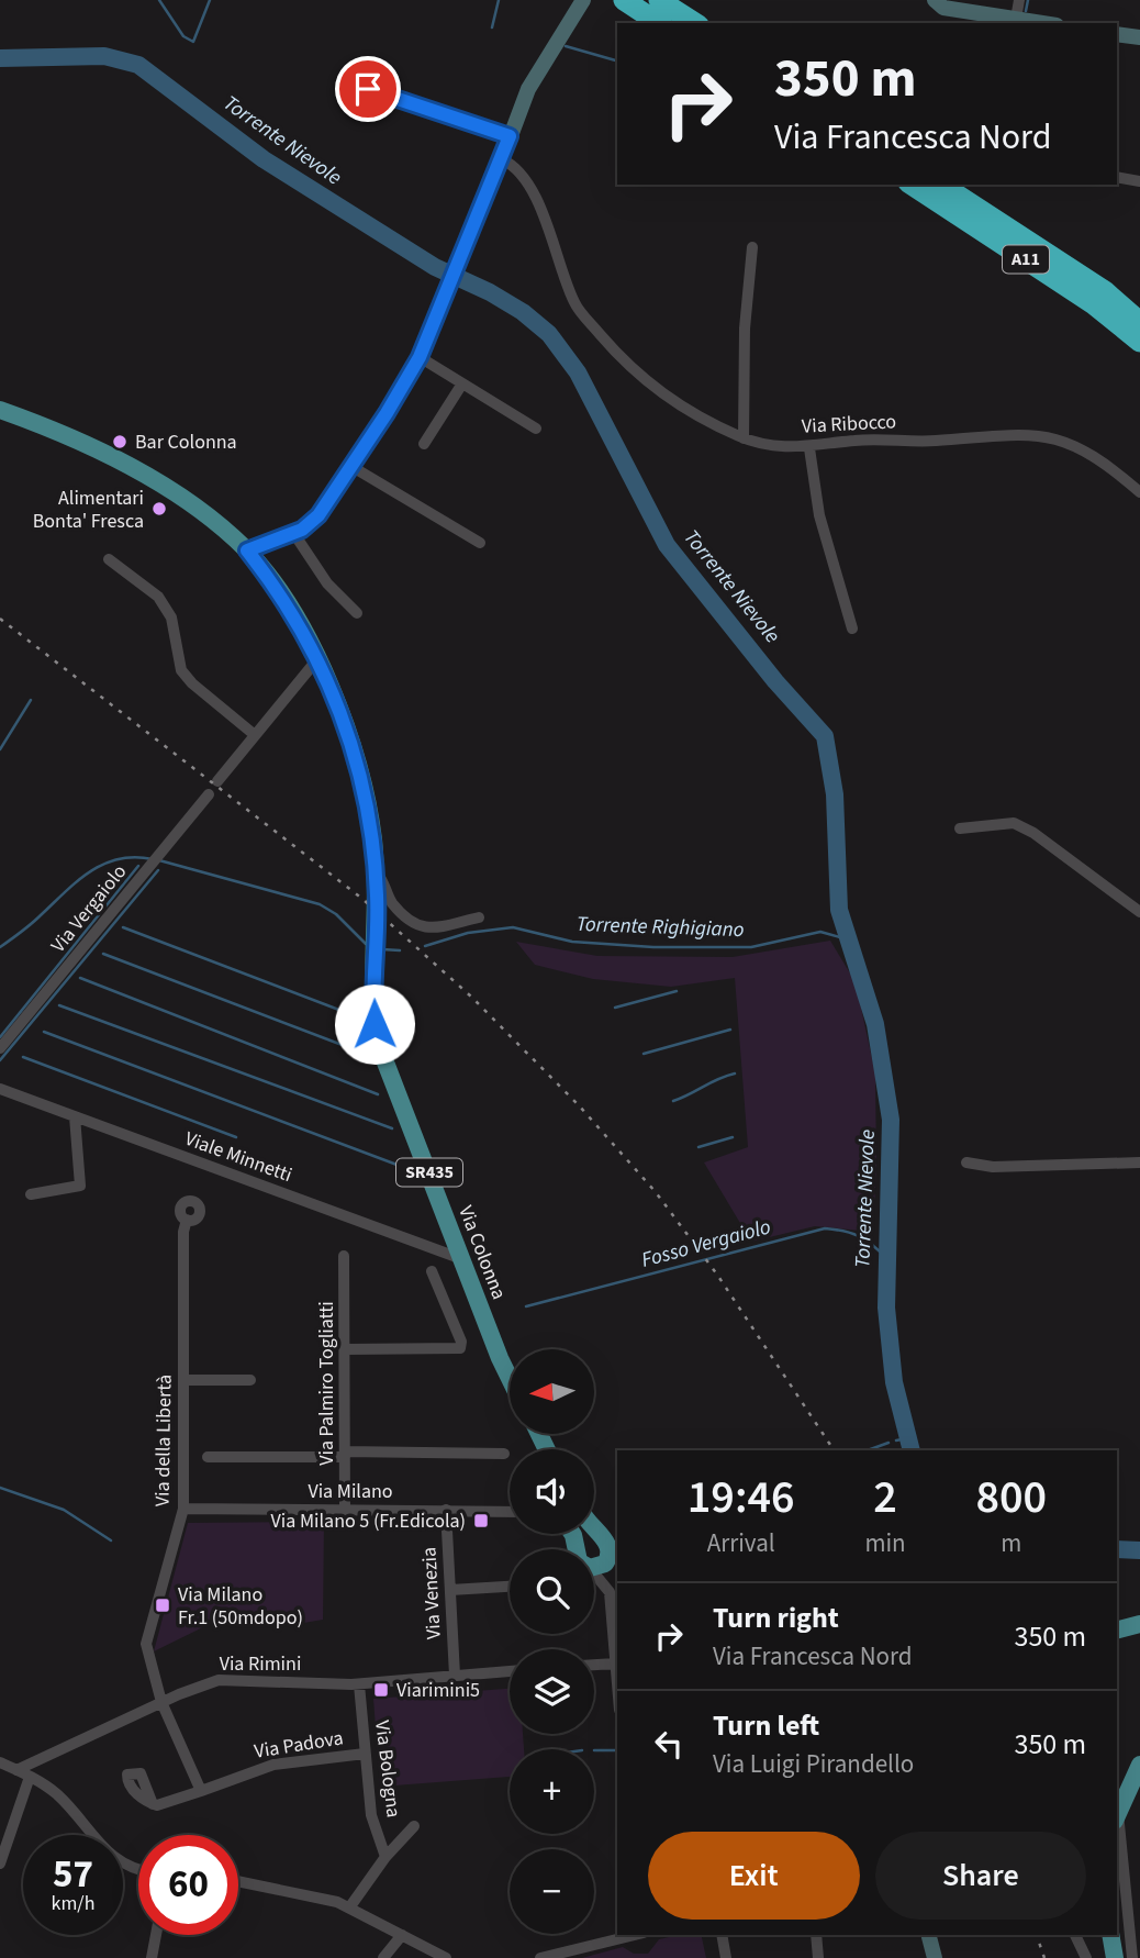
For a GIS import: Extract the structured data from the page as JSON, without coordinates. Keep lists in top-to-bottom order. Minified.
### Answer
{"streets":{"highway":["A11"],"main road":["SR435","Via Colonna"],"street":["Via Ribocco","Via Vergaiolo","Viale Minnetti","Via Palmiro Togliatti","Via della Libertà","Via Milano","Via Venezia","Via Rimini","Via Padova","Via Bologna"]},"crossings":[["Viale Minnetti","Via Colonna"],["SR435","Via Colonna"],["Via Palmiro Togliatti","Via Milano"],["Via della Libertà","Via Milano"],["Via della Libertà","Via Rimini"],["Via Milano","Via Venezia"],["Via Venezia","Via Rimini"],["Via Rimini","Via Bologna"],["Via Padova","Via Bologna"]],"water":["Torrente Nievole","Torrente Righigiano","Fosso Vergaiolo"],"places":{"other":["Bar Colonna","Alimentari Bonta' Fresca"],"transit":["Via Milano 5 (Fr.Edicola)","Via Milano Fr.1 (50mdopo)","Viarimini5"]},"north":"left","page":{"turn":["350 m","Via Francesca Nord"],"map_buttons":["+","−"],"eta":["19:46","Arrival","2","min","800","m"],"list":[{"name":"Turn right","note":"Via Francesca Nord","value":"350 m"},{"name":"Turn left","note":"Via Luigi Pirandello","value":"350 m"}],"buttons":["Exit","Share"],"speed":"57 km/h","limit":"60"}}
